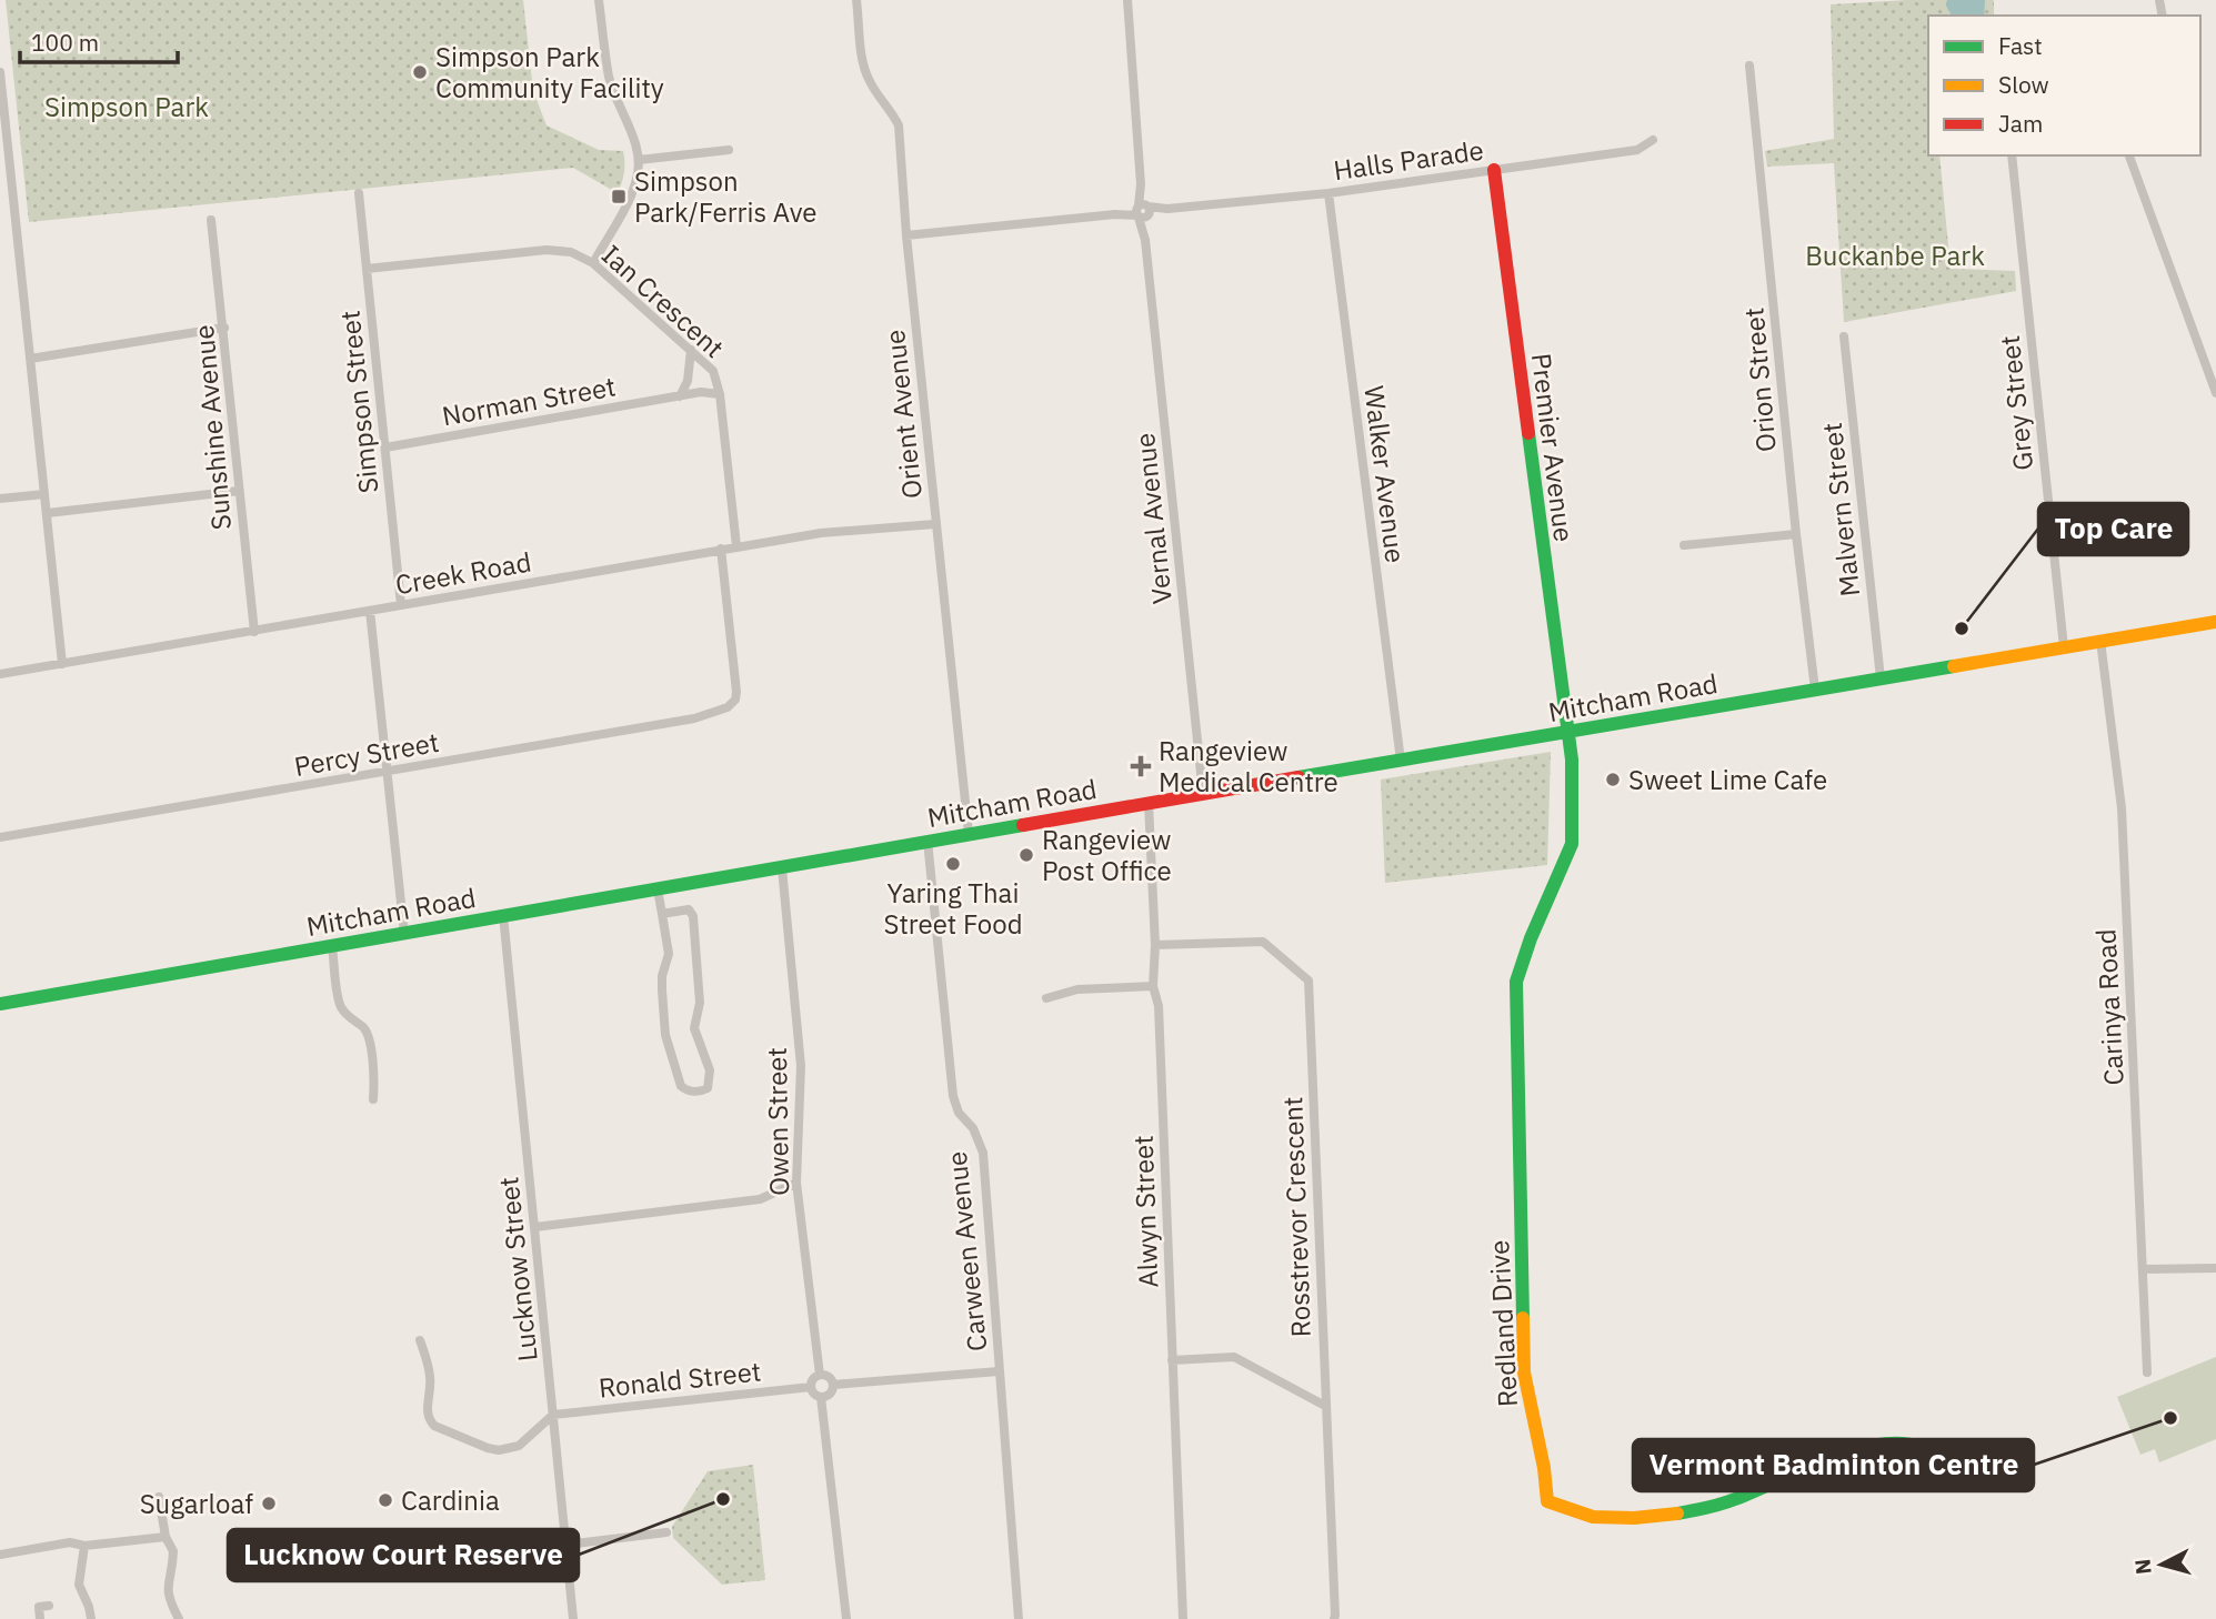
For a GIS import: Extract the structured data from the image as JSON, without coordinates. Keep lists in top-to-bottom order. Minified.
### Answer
{"streets":{"main road":["Premier Avenue","Mitcham Road","Redland Drive"],"street":["Halls Parade","Ian Crescent","Orion Street","Norman Street","Simpson Street","Grey Street","Orient Avenue","Sunshine Avenue","Walker Avenue","Malvern Street","Vernal Avenue","Creek Road","Percy Street","Carinya Road","Owen Street","Alwyn Street","Rosstrevor Crescent","Carween Avenue","Lucknow Street","Ronald Street"]},"crossings":[["Halls Parade","Orient Avenue"],["Halls Parade","Premier Avenue"],["Halls Parade","Walker Avenue"],["Halls Parade","Vernal Avenue"],["Ian Crescent","Norman Street"],["Ian Crescent","Simpson Street"],["Ian Crescent","Creek Road"],["Orion Street","Mitcham Road"],["Norman Street","Simpson Street"],["Simpson Street","Creek Road"],["Grey Street","Mitcham Road"],["Orient Avenue","Creek Road"],["Orient Avenue","Mitcham Road"],["Sunshine Avenue","Creek Road"],["Premier Avenue","Mitcham Road"],["Premier Avenue","Redland Drive"],["Walker Avenue","Mitcham Road"],["Malvern Street","Mitcham Road"],["Vernal Avenue","Mitcham Road"],["Creek Road","Percy Street"],["Mitcham Road","Carinya Road"],["Mitcham Road","Owen Street"],["Mitcham Road","Alwyn Street"],["Mitcham Road","Carween Avenue"],["Mitcham Road","Lucknow Street"],["Mitcham Road","Redland Drive"],["Owen Street","Ronald Street"],["Alwyn Street","Rosstrevor Crescent"],["Lucknow Street","Ronald Street"]],"parks":["Simpson Park","Buckanbe Park"],"places":{"other":["Simpson Park Community Facility","Top Care","Sweet Lime Cafe","Rangeview Post Office","Yaring Thai Street Food","Vermont Badminton Centre","Lucknow Court Reserve","Cardinia","Sugarloaf"],"transit":["Simpson Park/Ferris Ave"],"health":["Rangeview Medical Centre"]},"legend":["Fast","Slow","Jam"],"scale_bar":"100 m","north":"left"}
